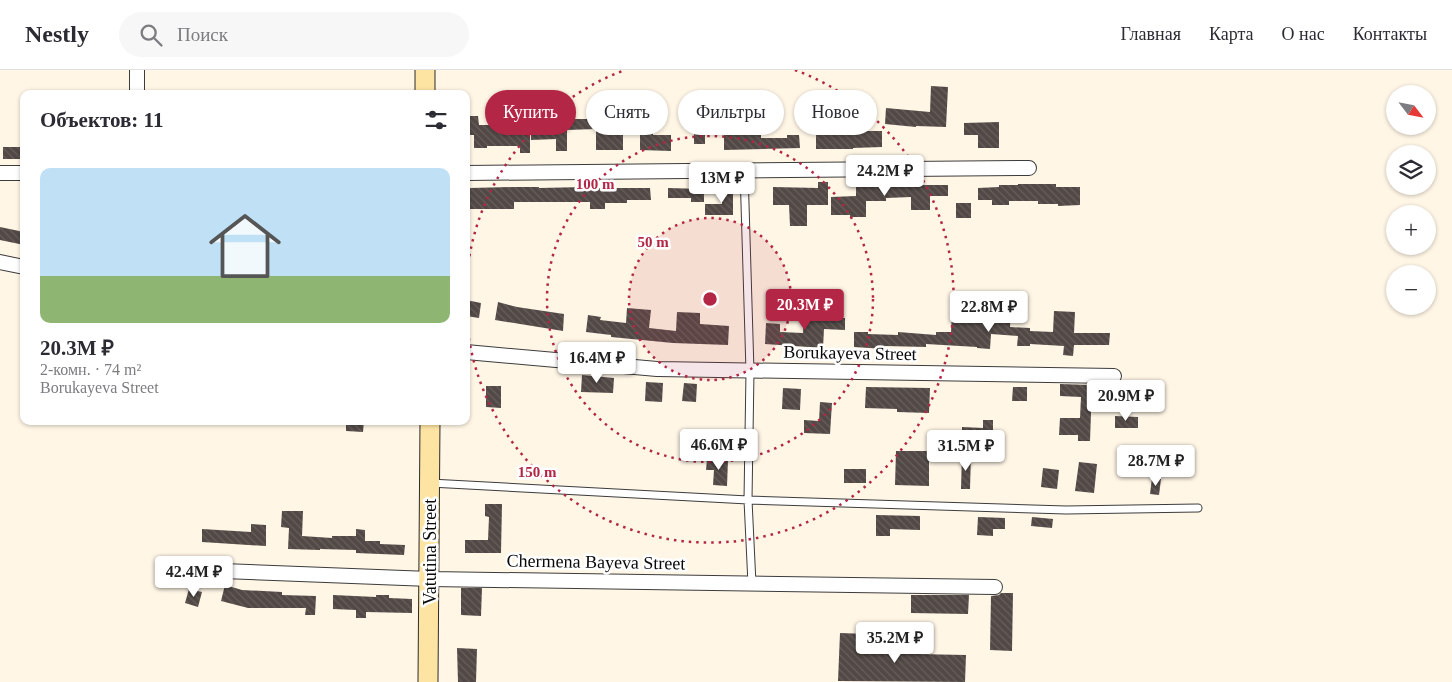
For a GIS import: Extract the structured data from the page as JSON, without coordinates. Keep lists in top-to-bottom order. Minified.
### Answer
{"streets":{"street":["Borukayeva Street","Vatutina Street","Chermena Bayeva Street"]},"crossings":[["Vatutina Street","Chermena Bayeva Street"]],"north":"bottom right","page":{"header":"Nestly","search":"Поиск","nav":["Главная","Карта","О нас","Контакты"],"map_buttons":["+","−"],"chip":["Купить","Снять","Фильтры","Новое"],"heading":"Объектов: 11","list":[{"name":"20.3M ₽","note":"2-комн. · 74 m² · Borukayeva Street"}],"price":["24.2M ₽","13M ₽","20.3M ₽","22.8M ₽","16.4M ₽","20.9M ₽","46.6M ₽","31.5M ₽","28.7M ₽","42.4M ₽","35.2M ₽"]},"rings":["100 m","50 m","150 m"]}
